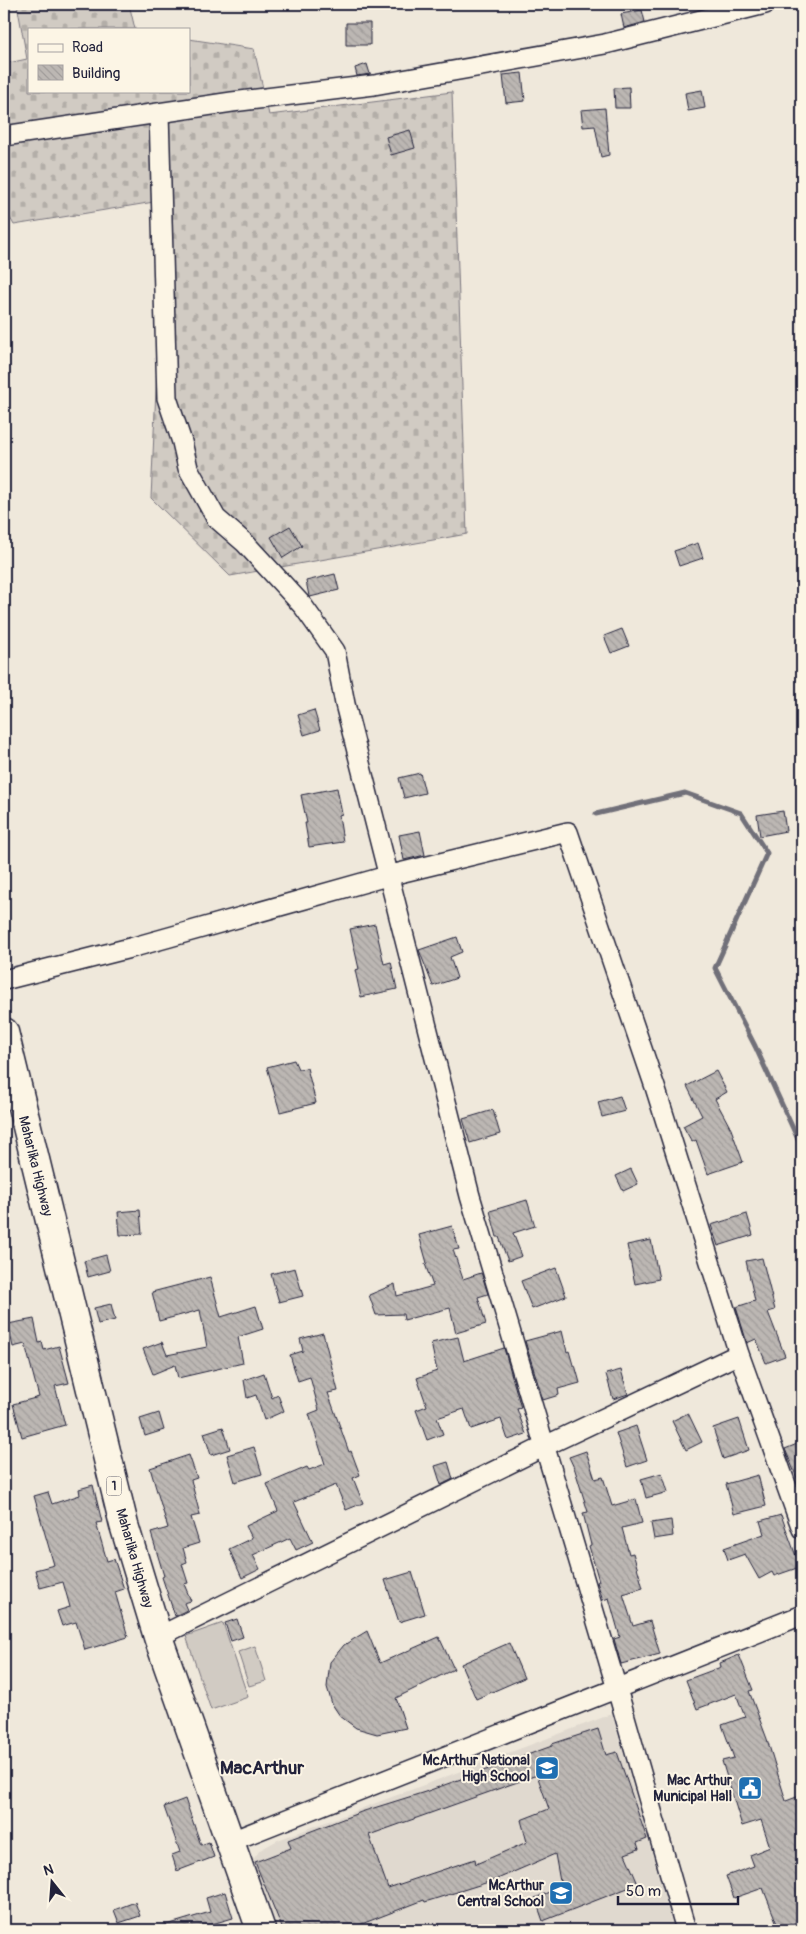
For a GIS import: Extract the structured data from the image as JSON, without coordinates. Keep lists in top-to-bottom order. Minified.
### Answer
{"streets":{"highway":["Maharlika Highway","1"]},"districts":["MacArthur"],"places":{"school or university":["McArthur National High School","McArthur Central School"],"public building":["Mac Arthur Municipal Hall"]},"legend":["Road","Building"],"scale_bar":"50 m","north":"top"}
